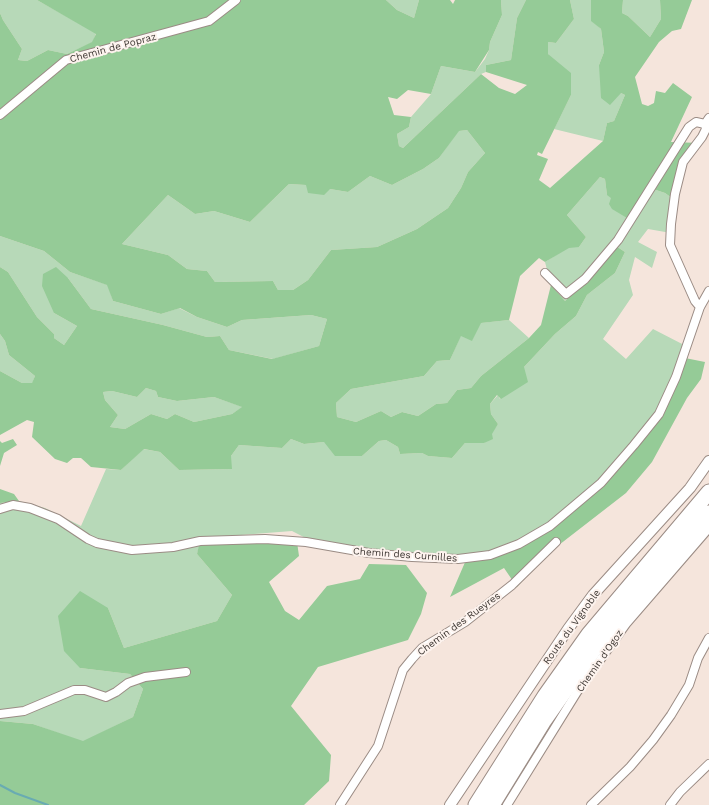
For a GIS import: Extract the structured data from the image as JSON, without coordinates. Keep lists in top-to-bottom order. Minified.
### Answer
{"streets":{"street":["Chemin de Popraz","Chemin des Curnilles","Chemin des Rueyres","Route du Vignoble","Chemin d'Ogoz"]}}
